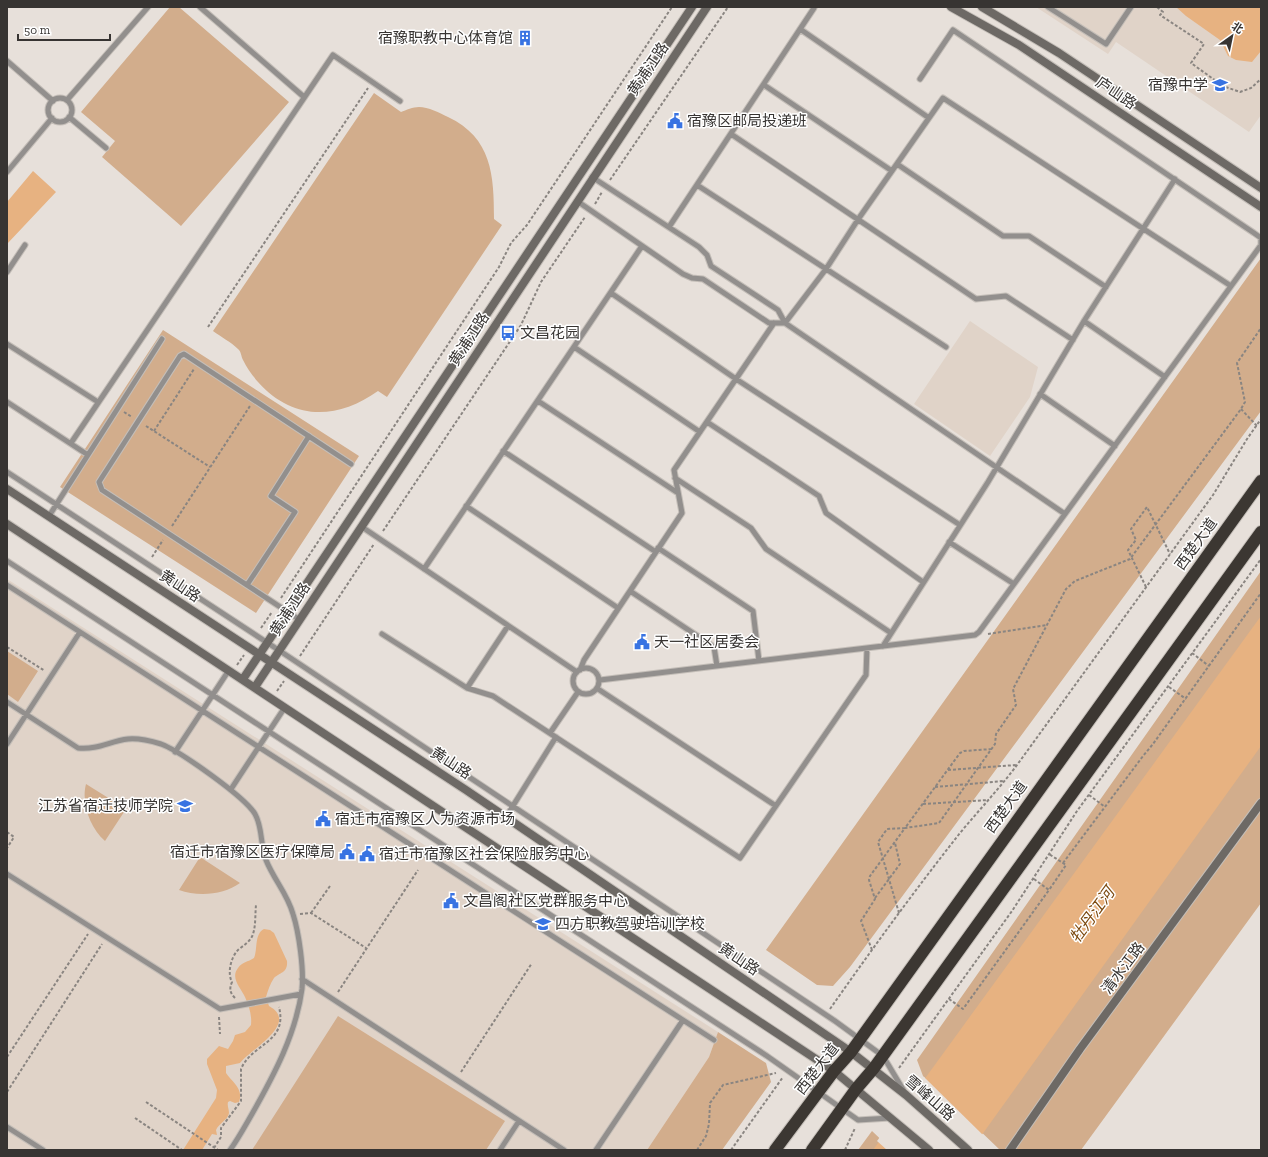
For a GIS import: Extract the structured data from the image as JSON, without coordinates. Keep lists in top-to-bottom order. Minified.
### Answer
{"streets":{"highway":["西楚大道"],"street":["黄浦江路","庐山路","黄山路","清水江路","雪峰山路"]},"crossings":[["黄浦江路","黄山路"],["西楚大道","黄山路"],["黄山路","雪峰山路"]],"water":["牡丹江河"],"places":{"building":["宿豫职教中心体育馆"],"school or university":["宿豫中学","江苏省宿迁技师学院","四方职教驾驶培训学校"],"public building":["宿豫区邮局投递班","天一社区居委会","宿迁市宿豫区人力资源市场","宿迁市宿豫区医疗保障局","宿迁市宿豫区社会保险服务中心","文昌阁社区党群服务中心"],"bus stop":["文昌花园"]},"scale_bar":"50 m","north":"top right"}
